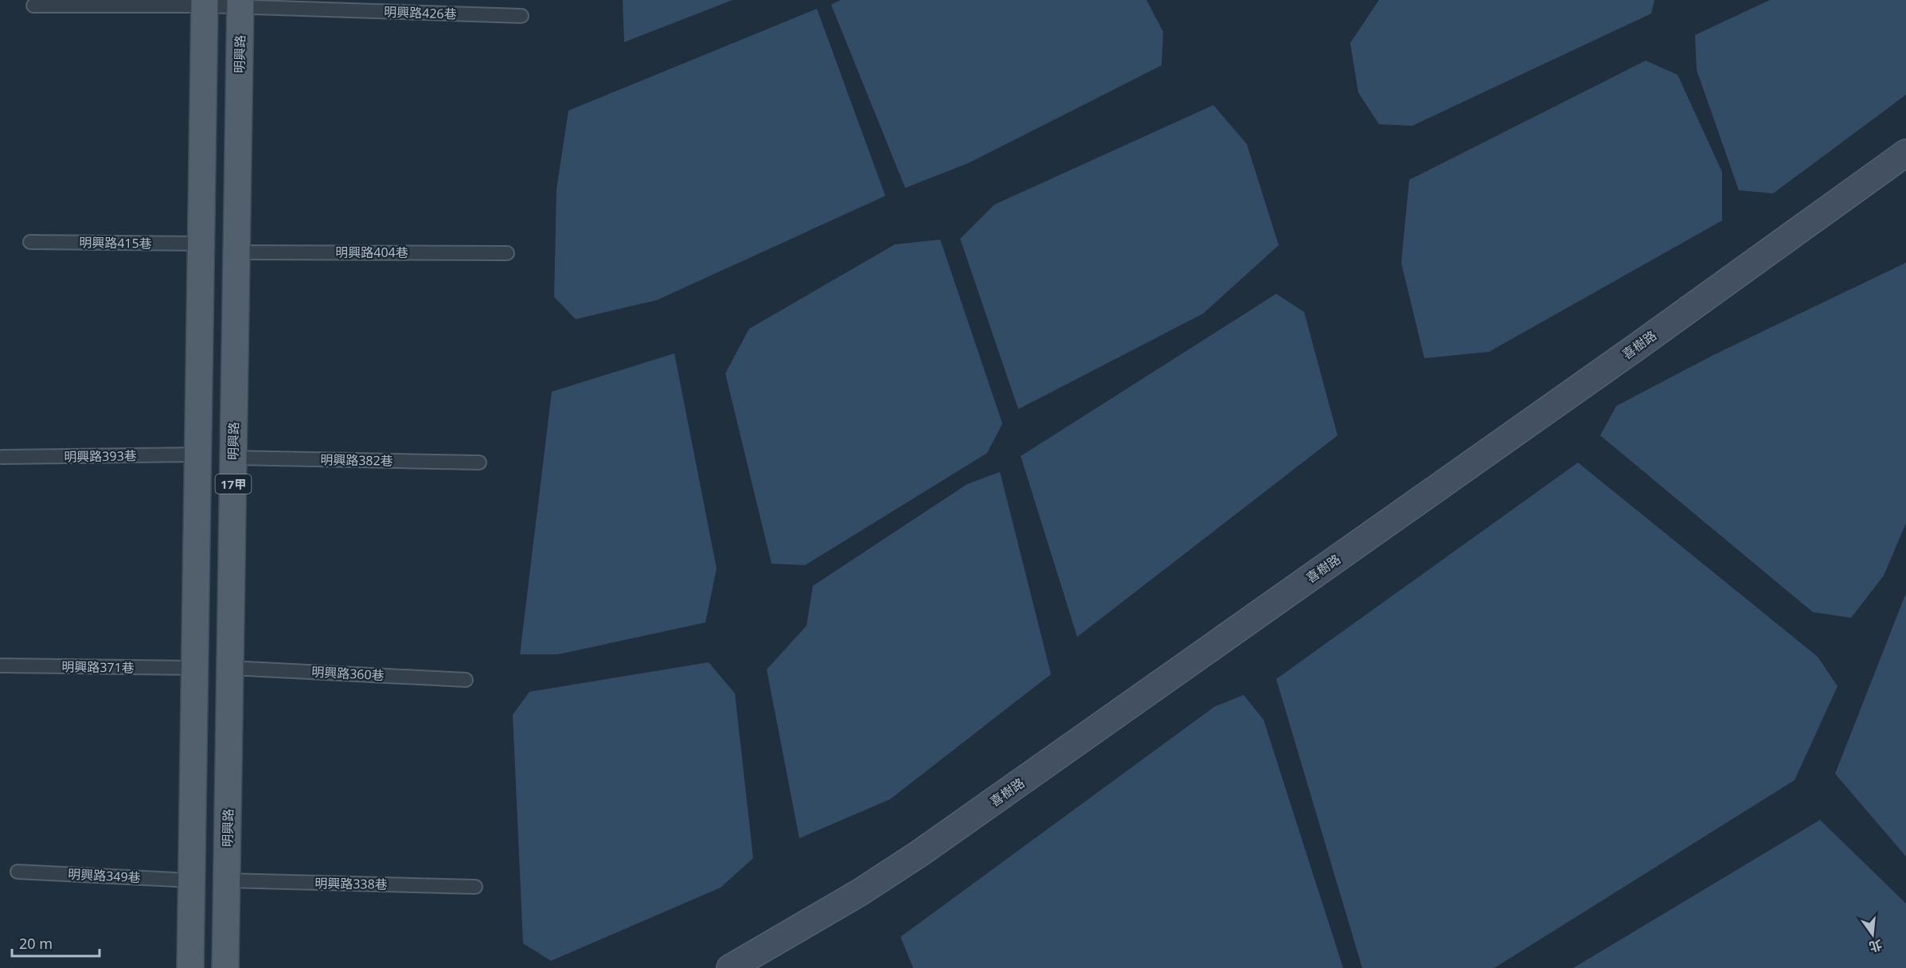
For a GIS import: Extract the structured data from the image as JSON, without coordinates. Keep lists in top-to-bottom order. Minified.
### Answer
{"streets":{"main road":["明興路","17甲"],"street":["喜樹路"],"lane":["明興路426巷","明興路415巷","明興路404巷","明興路393巷","明興路382巷","明興路371巷","明興路360巷","明興路349巷","明興路338巷"]},"crossings":[["明興路426巷","明興路"],["明興路426巷","17甲"],["明興路","明興路404巷"],["明興路","明興路382巷"],["明興路","明興路360巷"],["明興路","明興路338巷"],["明興路415巷","17甲"],["明興路393巷","17甲"],["17甲","明興路371巷"],["17甲","明興路349巷"]],"scale_bar":"20 m","north":"bottom"}
